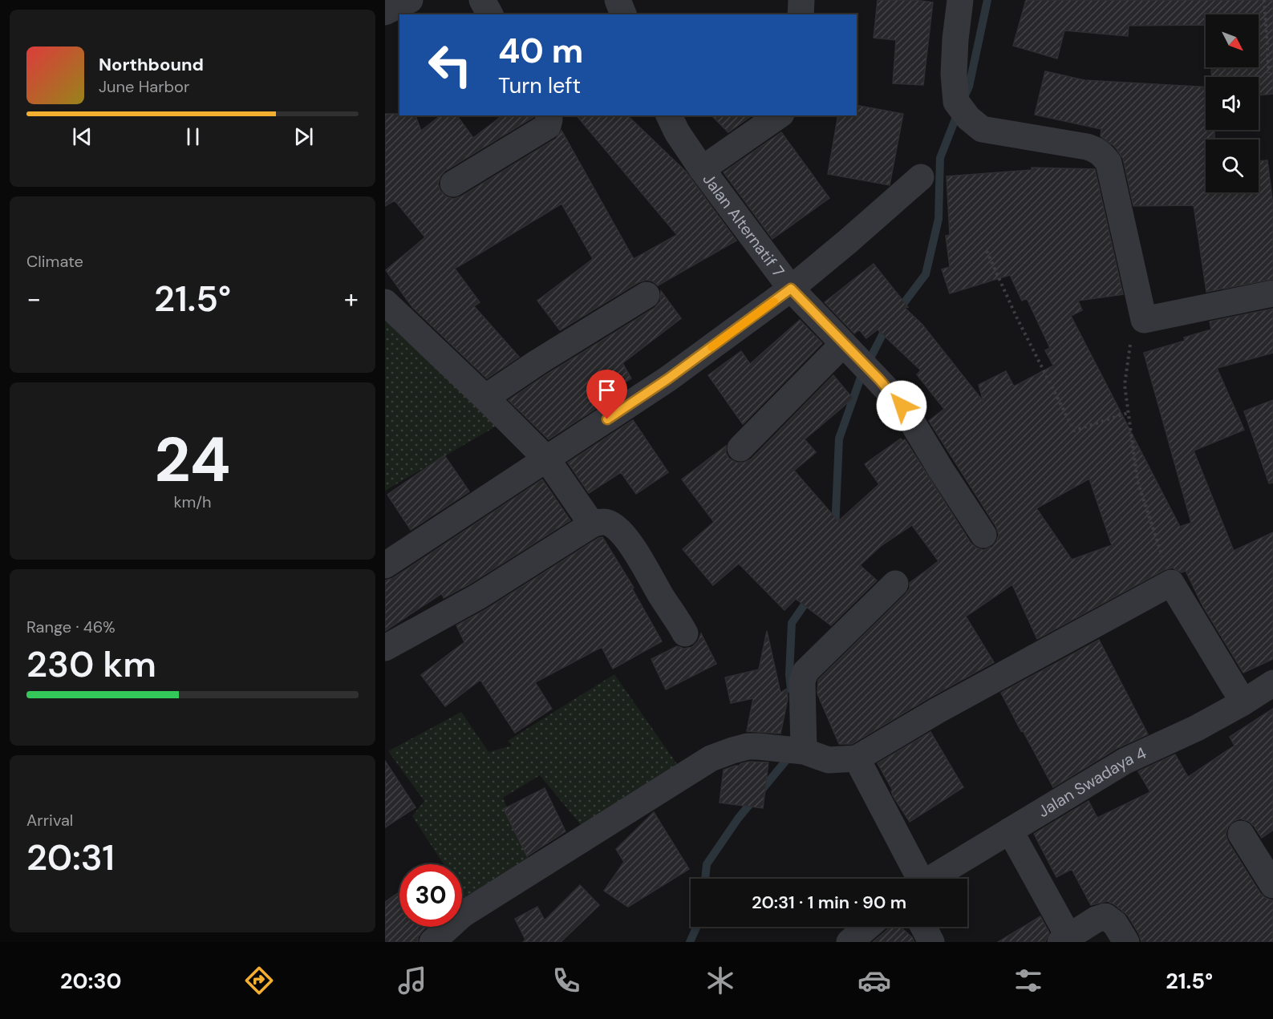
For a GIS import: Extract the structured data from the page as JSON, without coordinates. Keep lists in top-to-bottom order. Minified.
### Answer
{"streets":{"street":["Jalan Alternatif 7","Jalan Swadaya 4"]},"north":"bottom right","page":{"turn":["40 m","Turn left"],"song":["Northbound","June Harbor"],"tile":["Climate",["24","km/h"],["Range · 46%","230 km"],["Arrival","20:31"]],"heat":["−","21.5°","+"],"limit":"30","trip":"20:31 · 1 min · 90 m","tabs":["20:30","21.5°"]}}
